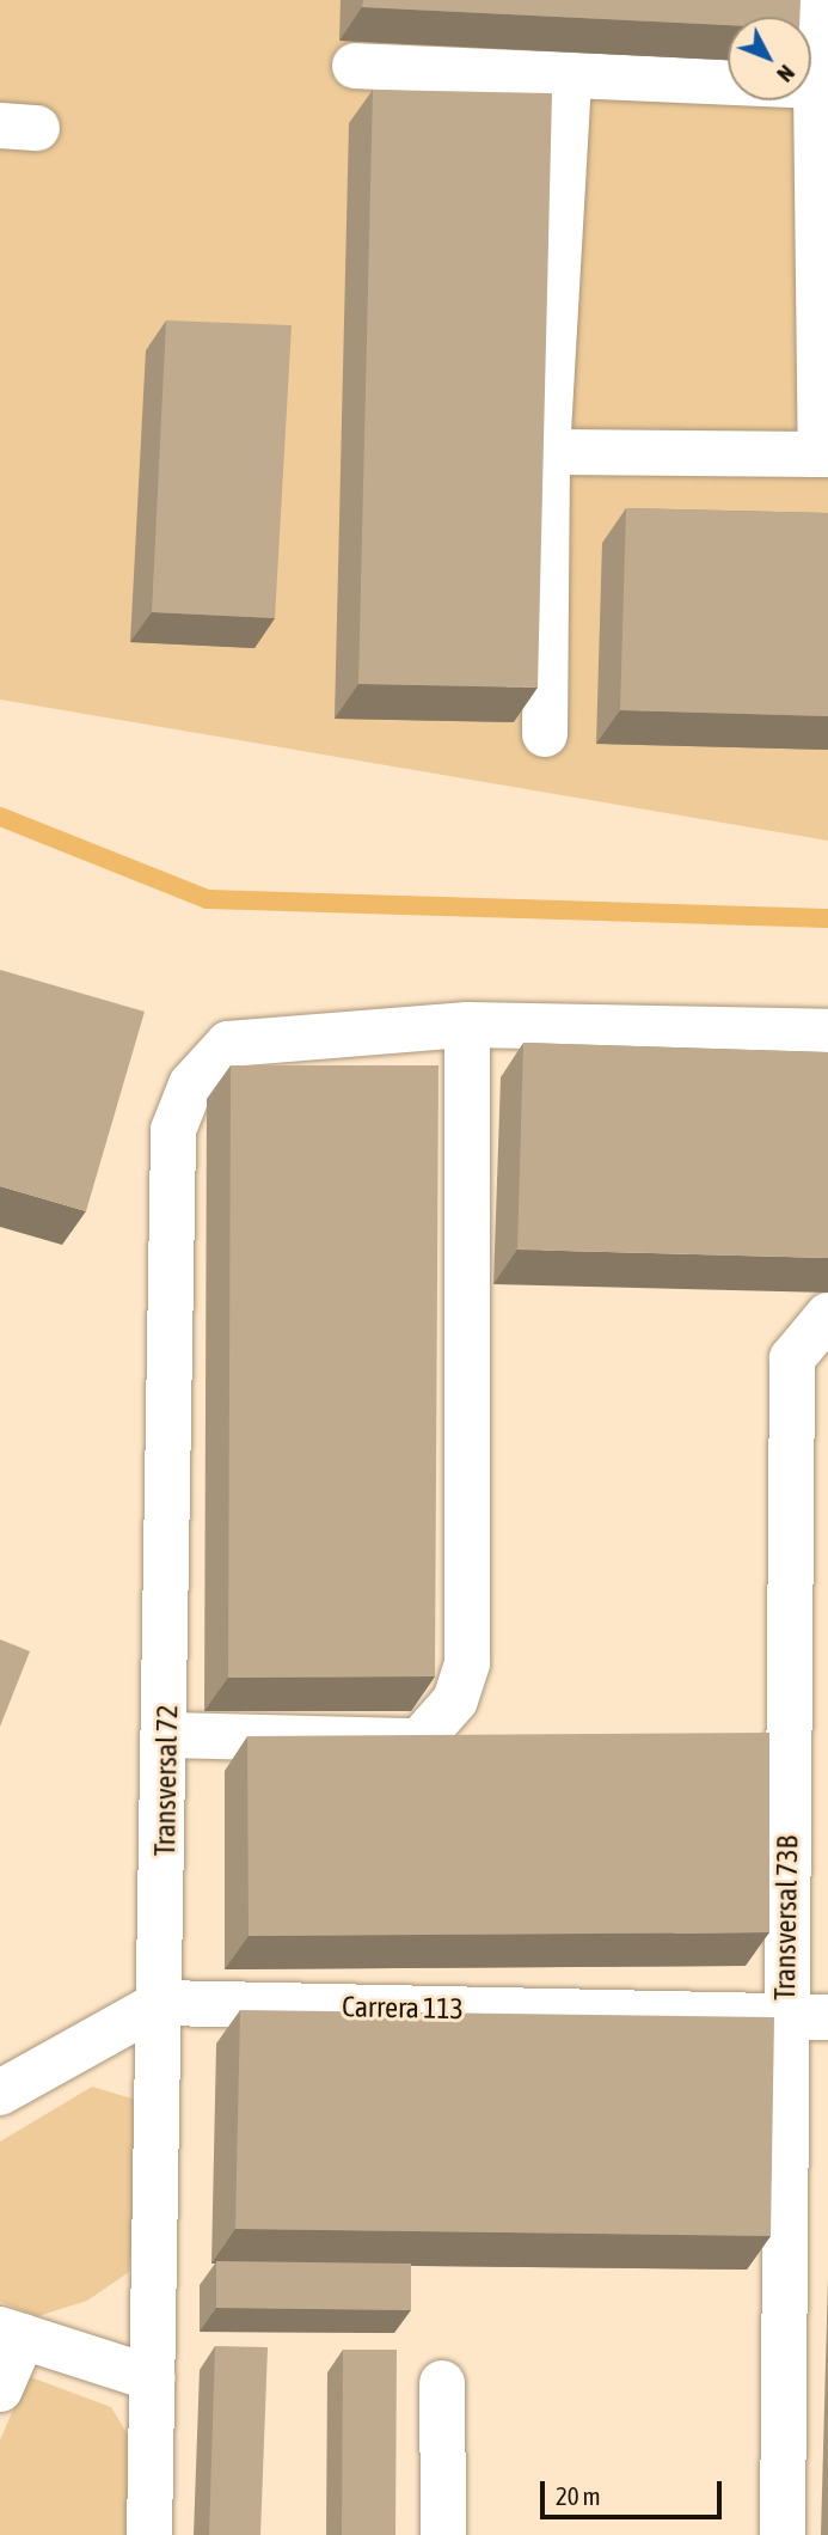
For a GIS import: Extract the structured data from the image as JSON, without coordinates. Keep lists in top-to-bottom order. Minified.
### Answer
{"streets":{"street":["Transversal 72","Transversal 73B","Carrera 113"]},"crossings":[["Transversal 72","Carrera 113"],["Transversal 73B","Carrera 113"]],"scale_bar":"20 m","north":"bottom right"}
